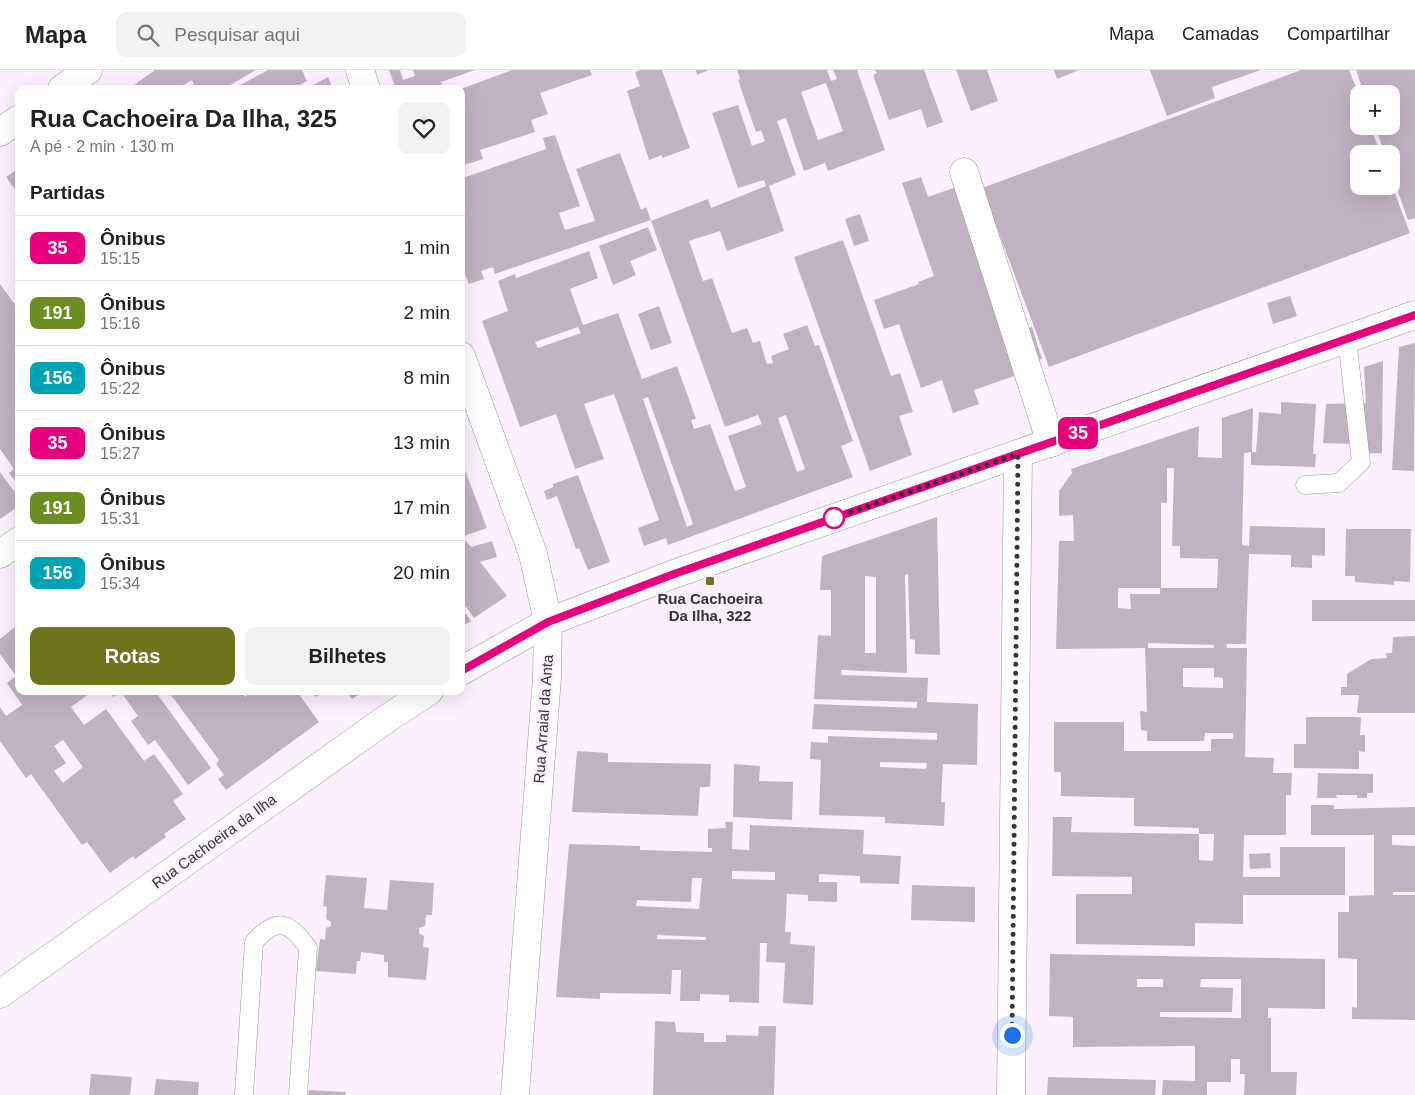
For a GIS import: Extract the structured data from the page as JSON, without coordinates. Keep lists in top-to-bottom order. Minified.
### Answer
{"streets":{"street":["Rua Arraial da Anta","Rua Cachoeira da Ilha"]},"places":{"transit":["Rua Cachoeira Da Ilha, 322"]},"lines":["bus line 35"],"page":{"header":"Mapa","search":"Pesquisar aqui","nav":["Mapa","Camadas","Compartilhar"],"on_map":"35","map_buttons":["+","−"],"heading":[["Rua Cachoeira Da Ilha, 325","A pé · 2 min · 130 m"],"Partidas"],"list":[{"mark":"35","name":"Ônibus","note":"15:15","value":"1 min"},{"mark":"191","name":"Ônibus","note":"15:16","value":"2 min"},{"mark":"156","name":"Ônibus","note":"15:22","value":"8 min"},{"mark":"35","name":"Ônibus","note":"15:27","value":"13 min"},{"mark":"191","name":"Ônibus","note":"15:31","value":"17 min"},{"mark":"156","name":"Ônibus","note":"15:34","value":"20 min"}],"buttons":["Rotas","Bilhetes"]}}
